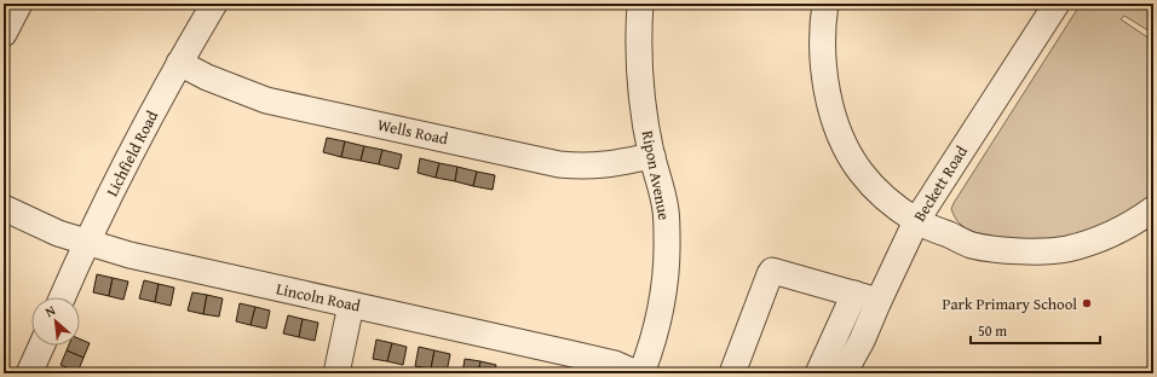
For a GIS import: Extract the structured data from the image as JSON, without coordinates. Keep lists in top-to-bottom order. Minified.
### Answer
{"streets":{"street":["Wells Road","Lichfield Road","Ripon Avenue","Beckett Road","Lincoln Road"]},"crossings":[["Wells Road","Lichfield Road"],["Wells Road","Ripon Avenue"],["Lichfield Road","Lincoln Road"]],"places":["Park Primary School"],"scale_bar":"50 m","north":"top left"}
